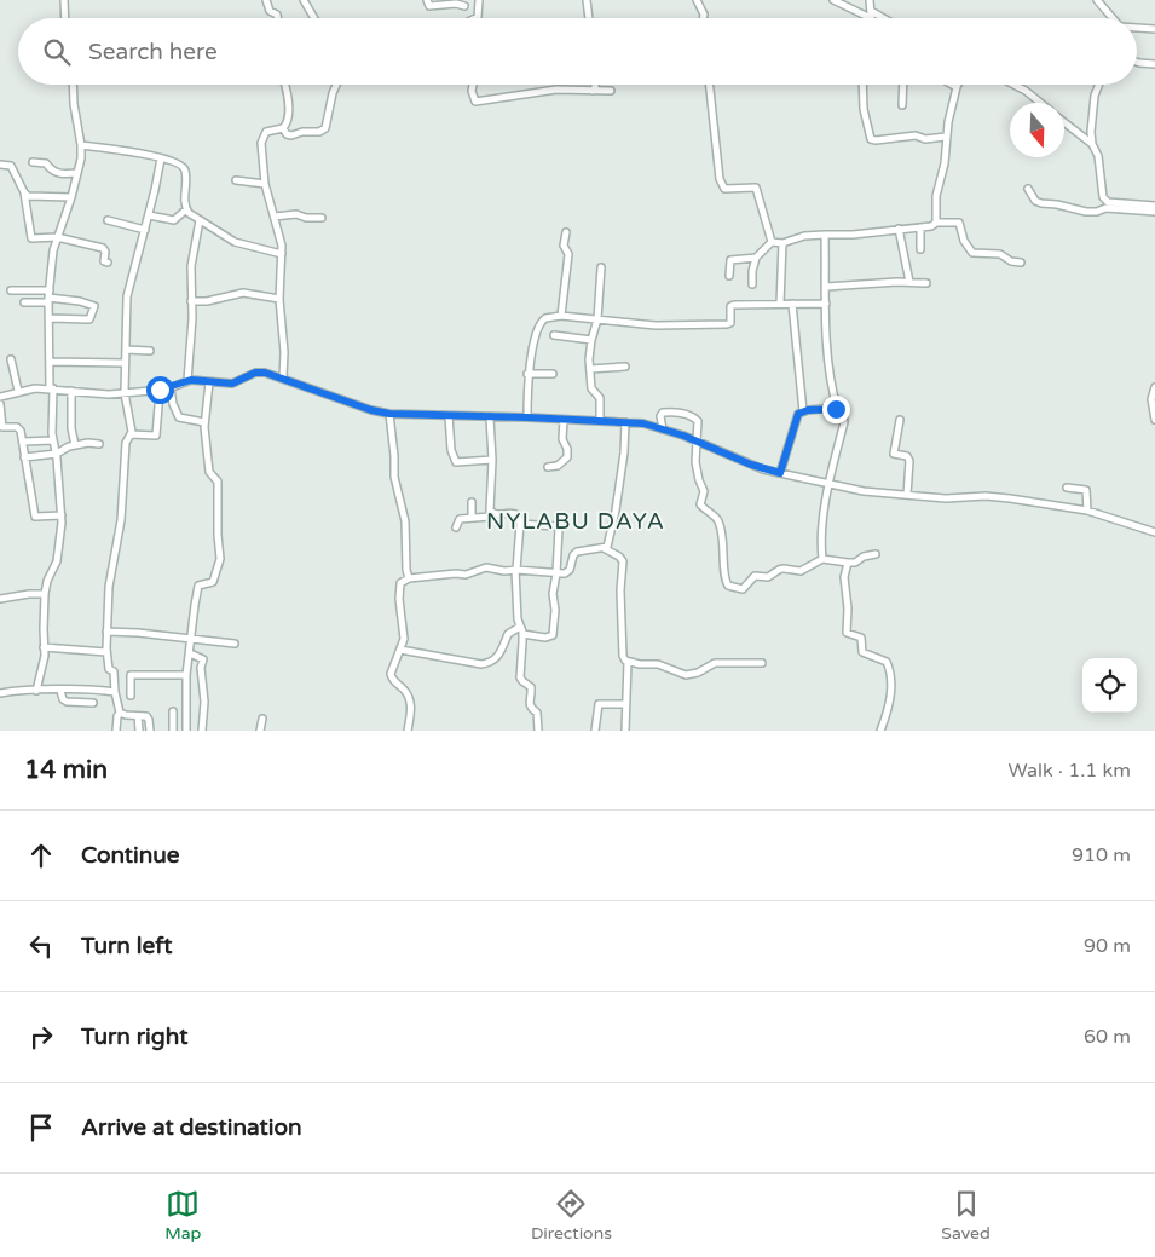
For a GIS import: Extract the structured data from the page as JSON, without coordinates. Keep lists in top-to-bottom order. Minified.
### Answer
{"districts":["NYLABU DAYA"],"north":"bottom","page":{"search":"Search here","heading":["14 min","Walk · 1.1 km"],"list":[["Continue","910 m"],["Turn left","90 m"],["Turn right","60 m"],"Arrive at destination"],"nav":["Map","Directions","Saved"]}}
